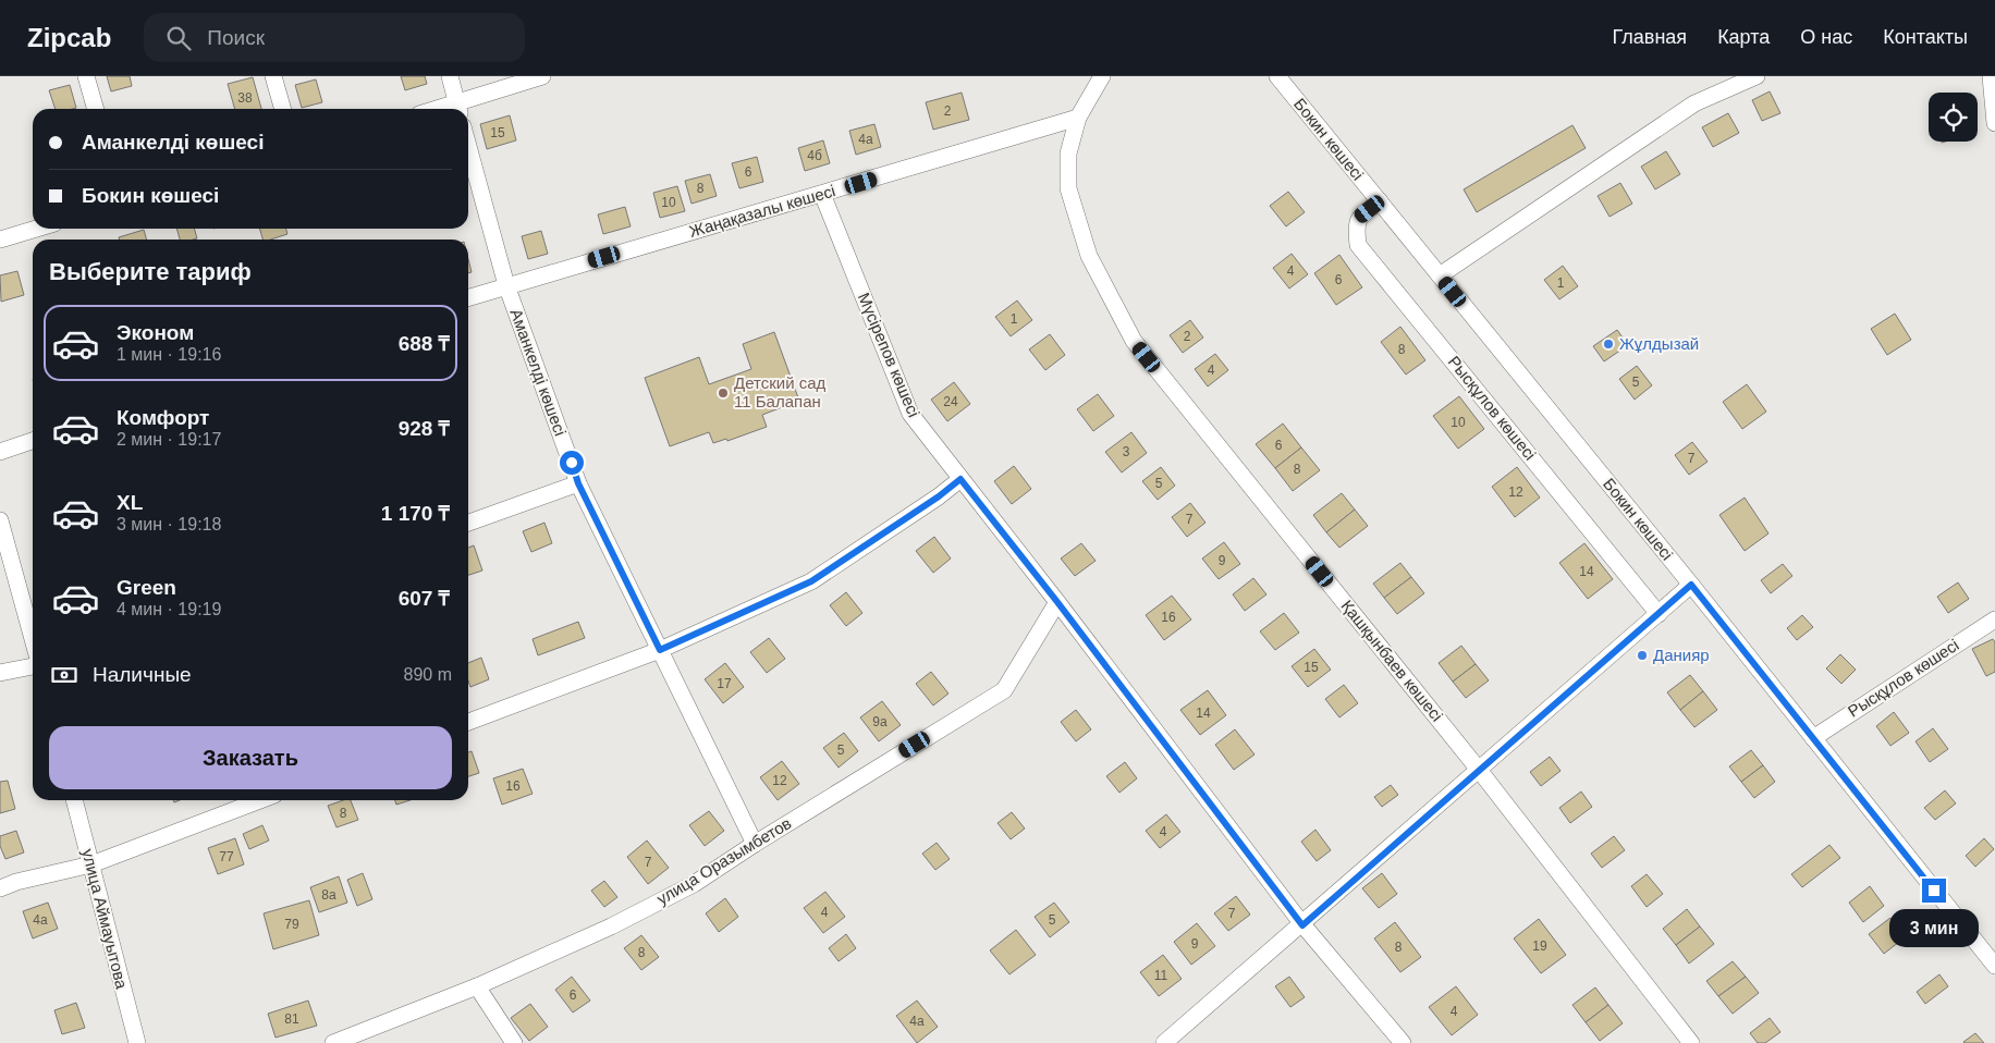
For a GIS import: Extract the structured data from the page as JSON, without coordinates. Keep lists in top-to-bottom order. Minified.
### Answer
{"streets":{"street":["Бокин көшесі","Жаңақазалы көшесі","Мүсірепов көшесі","Аманкелді көшесі","Рысқұлов көшесі","Қашқынбаев көшесі","улица Оразымбетов","улица Аймауытова"]},"crossings":[["Бокин көшесі","Рысқұлов көшесі"],["Жаңақазалы көшесі","Мүсірепов көшесі"],["Жаңақазалы көшесі","Аманкелді көшесі"],["Жаңақазалы көшесі","Қашқынбаев көшесі"],["Мүсірепов көшесі","улица Оразымбетов"],["Аманкелді көшесі","улица Оразымбетов"]],"places":["Жұлдызай","Детский сад 11 Балапан","Данияр"],"house_numbers":["38","2","15","4а","4б","6","8","10","4","6","1","1","2","8","4","5","24","10","6","3","7","8","5","12","7","9","14","16","15","17","14","9а","5","12","16","8","4","77","7","8а","4","7","4а","5","79","9","19","8","8","11","6","4","81","4а"],"page":{"header":"Zipcab","search":"Поиск","nav":["Главная","Карта","О нас","Контакты"],"banner":["Аманкелді көшесі","Бокин көшесі"],"heading":"Выберите тариф","list":[{"name":"Эконом","note":"1 мин · 19:16","value":"688 ₸"},{"name":"Комфорт","note":"2 мин · 19:17","value":"928 ₸"},{"name":"XL","note":"3 мин · 19:18","value":"1 170 ₸"},{"name":"Green","note":"4 мин · 19:19","value":"607 ₸"}],"pay":["Наличные","890 m"],"buttons":"Заказать","bubble":"3 мин"}}
